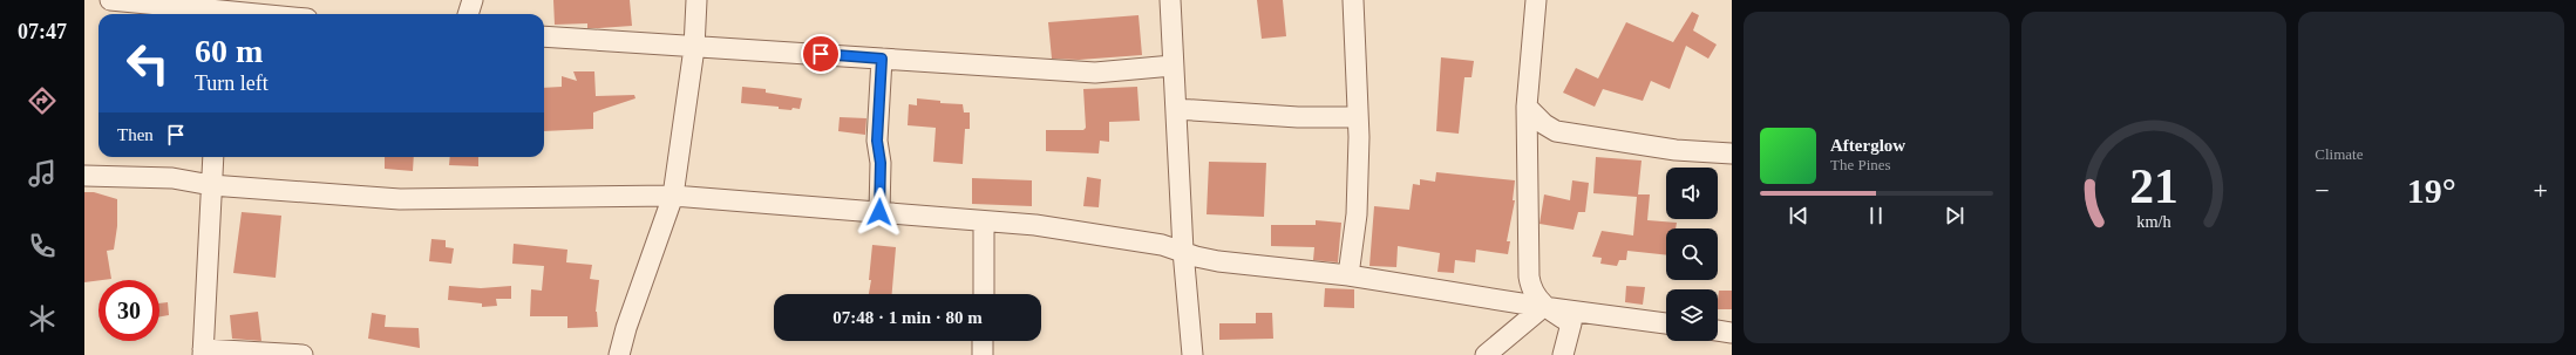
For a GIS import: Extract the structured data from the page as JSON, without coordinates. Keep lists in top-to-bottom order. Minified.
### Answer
{"page":{"tabs":"07:47","tile":"Climate","turn":["60 m","Turn left"],"then":"Then","song":["Afterglow","The Pines"],"heat":["−","19°","+"],"limit":"30","trip":"07:48 · 1 min · 80 m","gauge":["21","km/h"]}}
